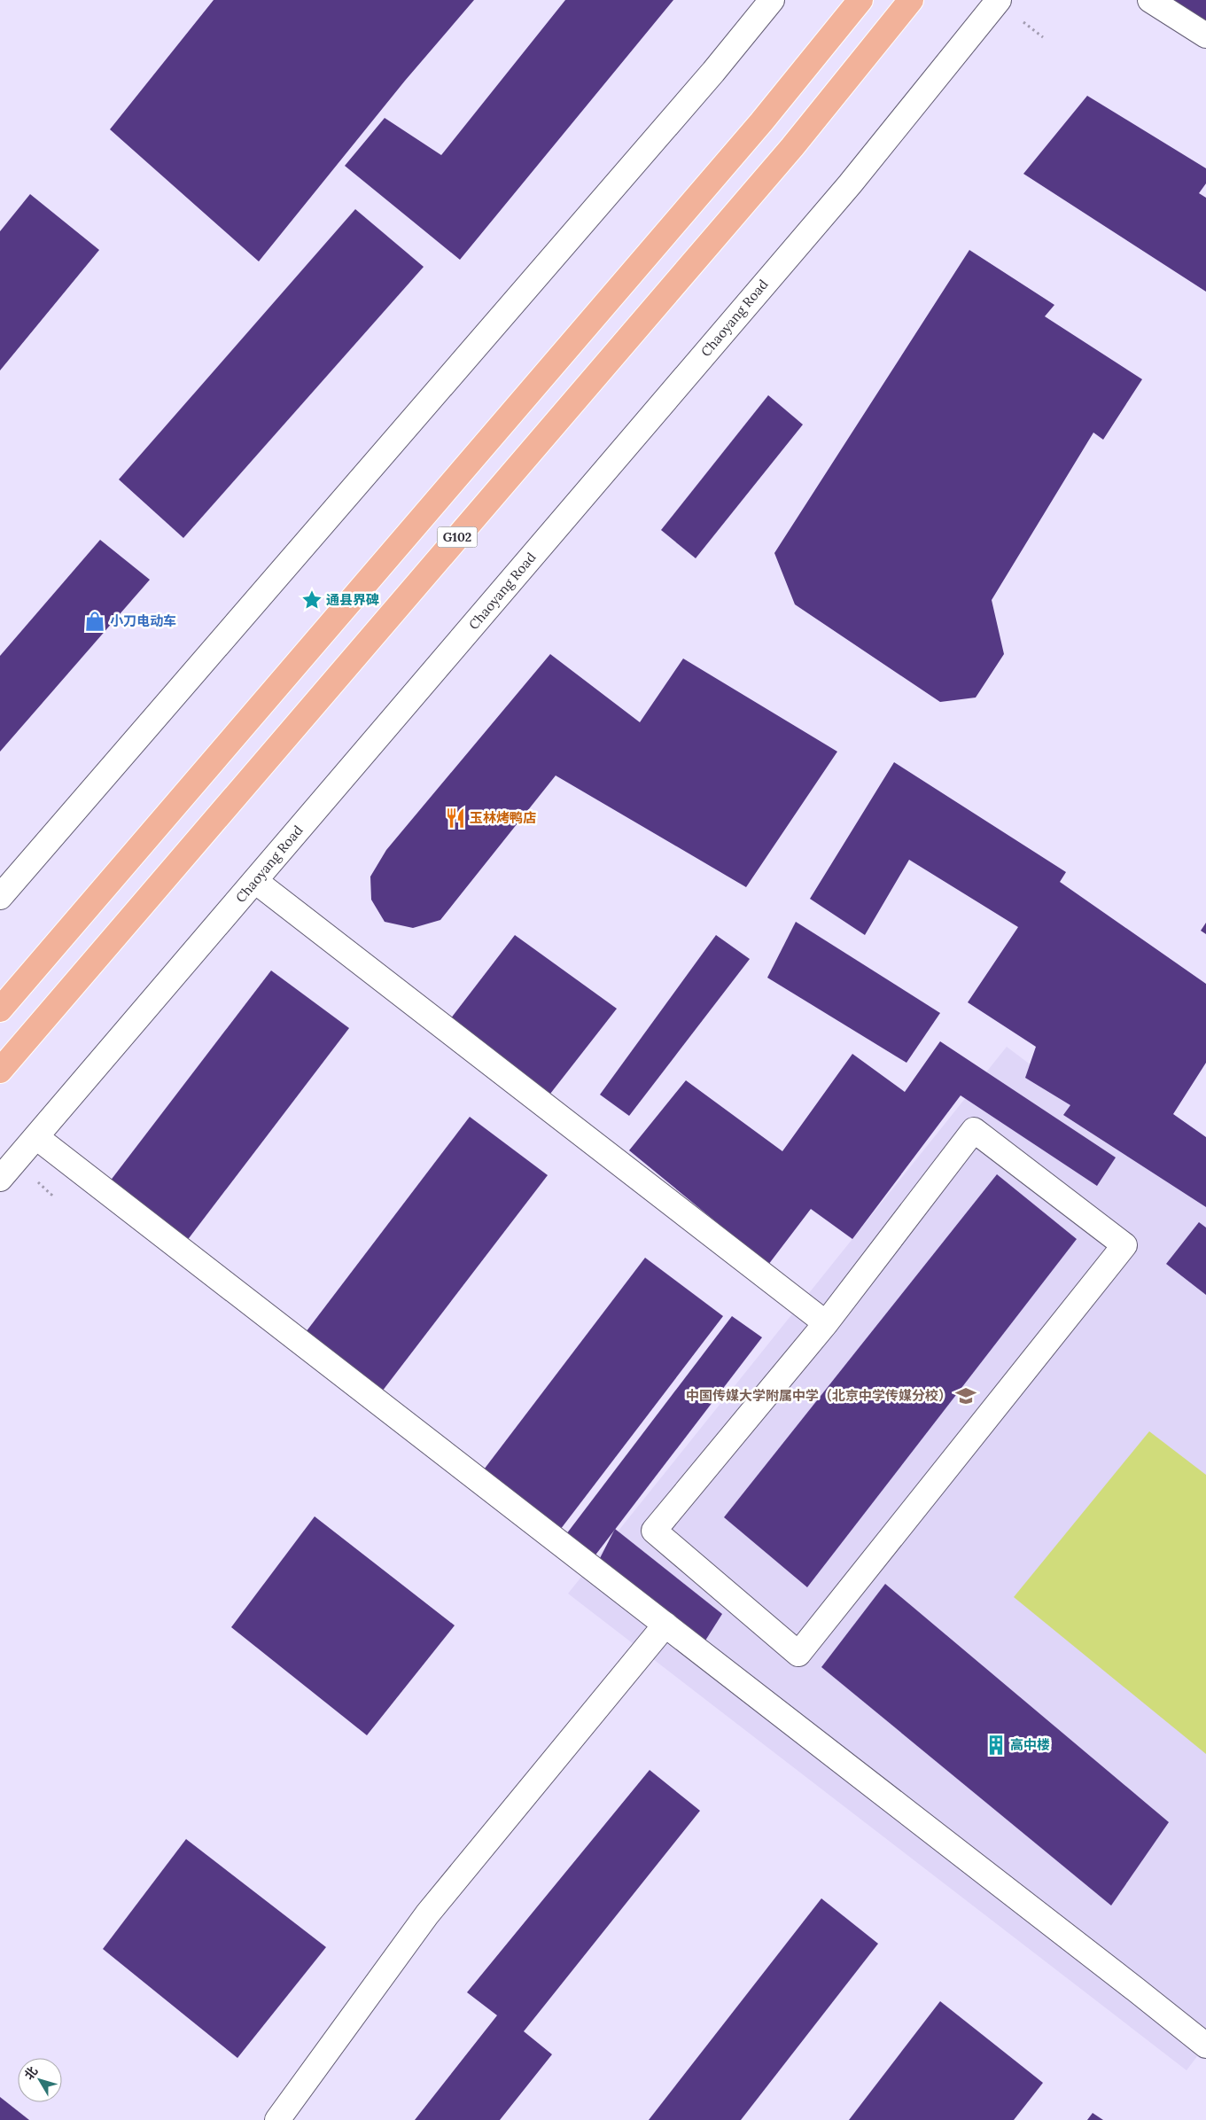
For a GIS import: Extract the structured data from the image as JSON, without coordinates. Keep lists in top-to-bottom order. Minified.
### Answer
{"streets":{"highway":["G102"],"street":["Chaoyang Road"]},"places":{"place":["通县界碑"],"shop":["小刀电动车"],"restaurant":["玉林烤鸭店"],"school or university":["中国传媒大学附属中学（北京中学传媒分校）"],"building":["高中楼"]},"north":"top left"}
